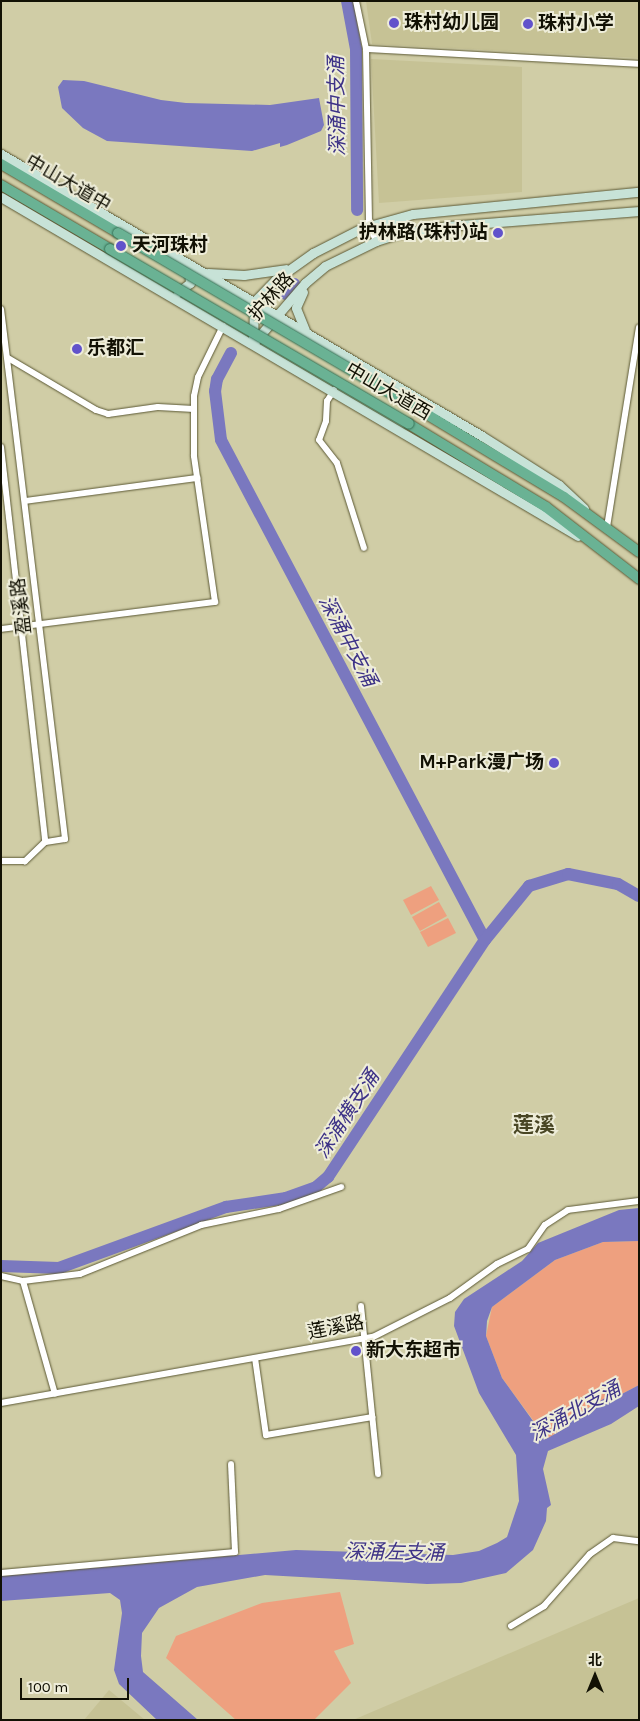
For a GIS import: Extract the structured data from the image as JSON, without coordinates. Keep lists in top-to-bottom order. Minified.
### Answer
{"streets":{"highway":["中山大道中","中山大道西"],"main road":["护林路"],"street":["盈溪路","莲溪路"]},"crossings":[["中山大道中","中山大道西"]],"districts":["莲溪"],"water":["深涌中支涌","深涌横支涌","深涌北支涌","深涌左支涌"],"places":["珠村幼儿园","珠村小学","护林路(珠村)站","天河珠村","乐都汇","M+Park漫广场","新大东超市"],"scale_bar":"100 m","north":"top"}
